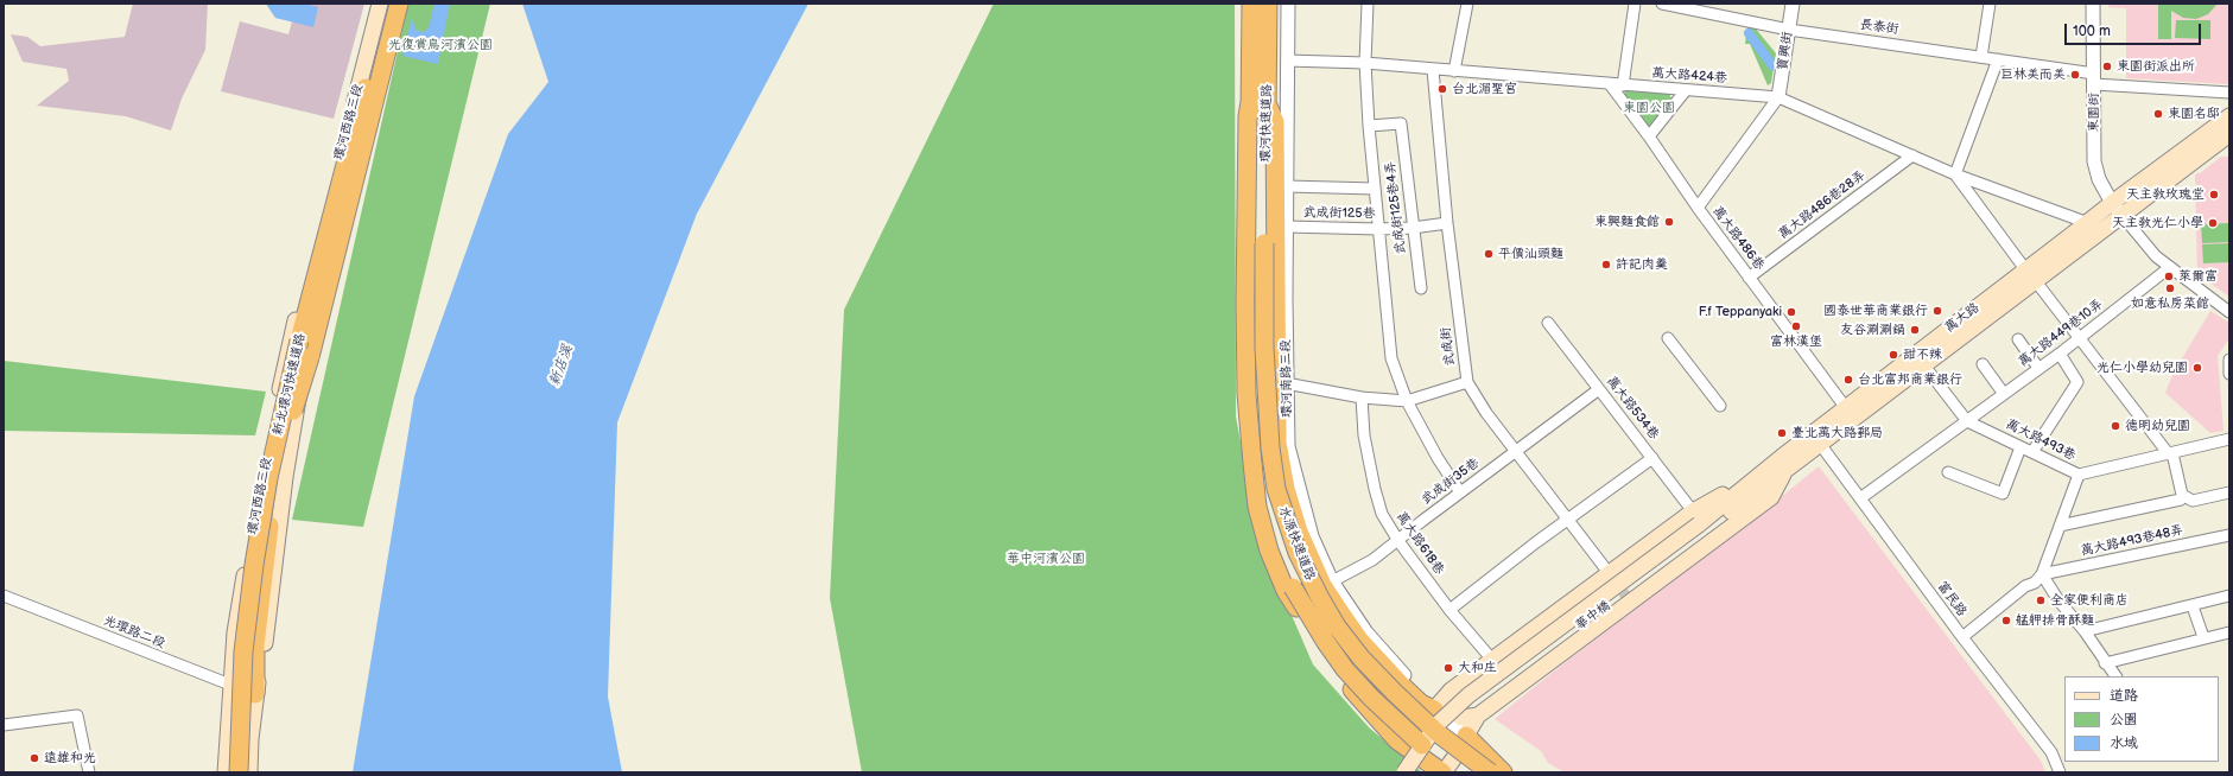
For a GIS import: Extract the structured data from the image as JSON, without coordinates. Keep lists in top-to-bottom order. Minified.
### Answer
{"streets":{"highway":["環河快速道路","新北環河快速道路","水源快速道路"],"main road":["環河西路三段","萬大路","華中橋"],"street":["長泰街","寶興街","萬大路424巷","東園街","萬大路486巷28弄","武成街125巷4弄","武成街125巷","萬大路486巷","萬大路449巷10弄","武成街","環河南路三段","萬大路534巷","萬大路493巷","武成街35巷","萬大路493巷48弄","萬大路618巷","富民路","光環路二段"]},"crossings":[["長泰街","寶興街"],["長泰街","東園街"],["寶興街","萬大路424巷"],["萬大路424巷","萬大路486巷28弄"],["萬大路424巷","萬大路486巷"],["萬大路424巷","萬大路"],["萬大路424巷","萬大路449巷10弄"],["萬大路424巷","武成街"],["萬大路424巷","環河南路三段"],["萬大路424巷","萬大路493巷"],["東園街","萬大路"],["環河西路三段","新北環河快速道路"],["環河西路三段","光環路二段"],["環河快速道路","水源快速道路"],["萬大路486巷28弄","萬大路486巷"],["武成街125巷4弄","武成街125巷"],["武成街125巷","武成街"],["武成街125巷","環河南路三段"],["萬大路486巷","萬大路"],["萬大路","萬大路534巷"],["萬大路","萬大路493巷"],["萬大路","富民路"],["萬大路","華中橋"],["萬大路449巷10弄","萬大路493巷"],["萬大路449巷10弄","富民路"],["武成街","武成街35巷"],["環河南路三段","武成街35巷"],["新北環河快速道路","光環路二段"],["萬大路534巷","武成街35巷"],["萬大路534巷","華中橋"],["武成街35巷","萬大路618巷"]],"water":["新店溪"],"parks":["光復賞鳥河濱公園","東園公園","華中河濱公園"],"places":["東園街派出所","巨林美而美","台北湄聖宮","東園名邸","天主教玫瑰堂","東興麵食館","天主教光仁小學","平價汕頭麵","許記肉羹","萊爾富","如意私房菜館","國泰世華商業銀行","F.f Teppanyaki","富林漢堡","友谷涮涮鍋","甜不辣","光仁小學幼兒園","台北富邦商業銀行","德明幼兒園","臺北萬大路郵局","全家便利商店","艋舺排骨酥麵","大和庄","遠雄和光"],"legend":["道路","公園","水域"],"scale_bar":"100 m"}
